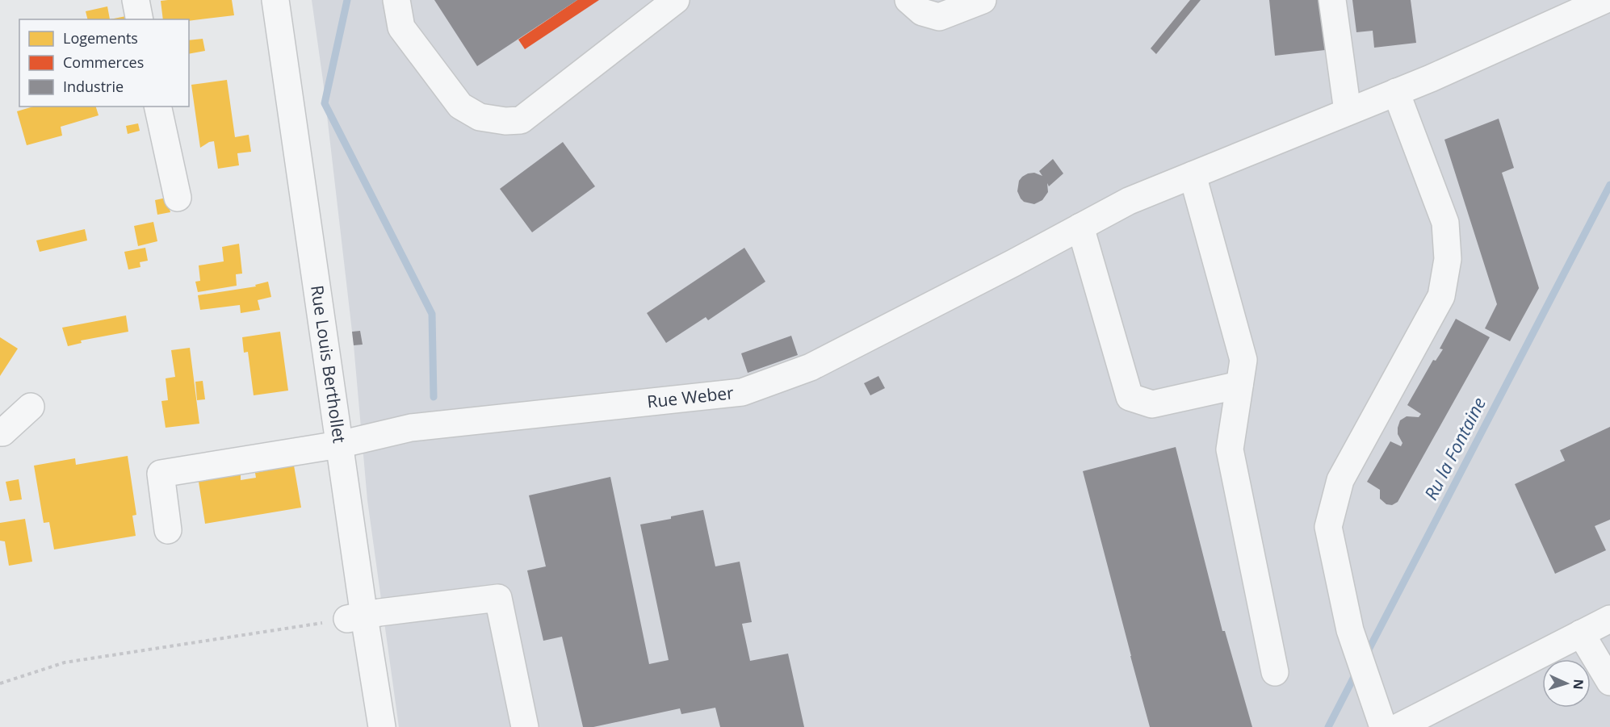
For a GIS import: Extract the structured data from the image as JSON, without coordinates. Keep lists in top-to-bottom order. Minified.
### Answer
{"streets":{"street":["Rue Louis Berthollet","Rue Weber"]},"crossings":[["Rue Louis Berthollet","Rue Weber"]],"water":["Ru la Fontaine"],"legend":["Logements","Commerces","Industrie"],"north":"right"}
